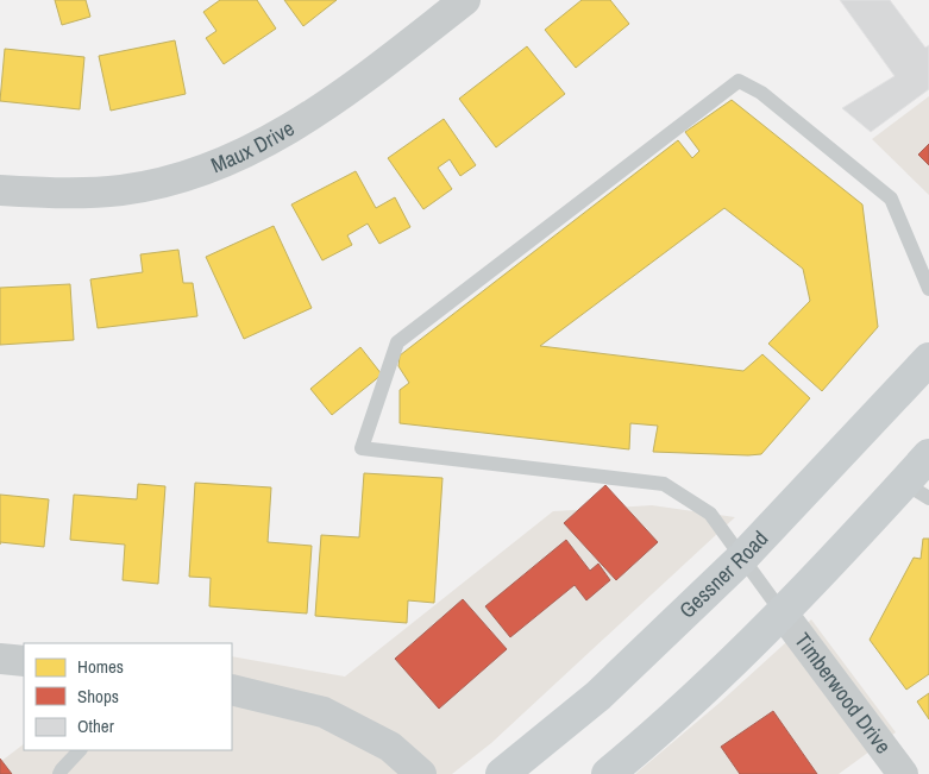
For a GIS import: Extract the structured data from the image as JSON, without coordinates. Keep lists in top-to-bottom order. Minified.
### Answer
{"streets":{"main road":["Gessner Road"],"street":["Maux Drive","Timberwood Drive"]},"legend":["Homes","Shops","Other"]}
